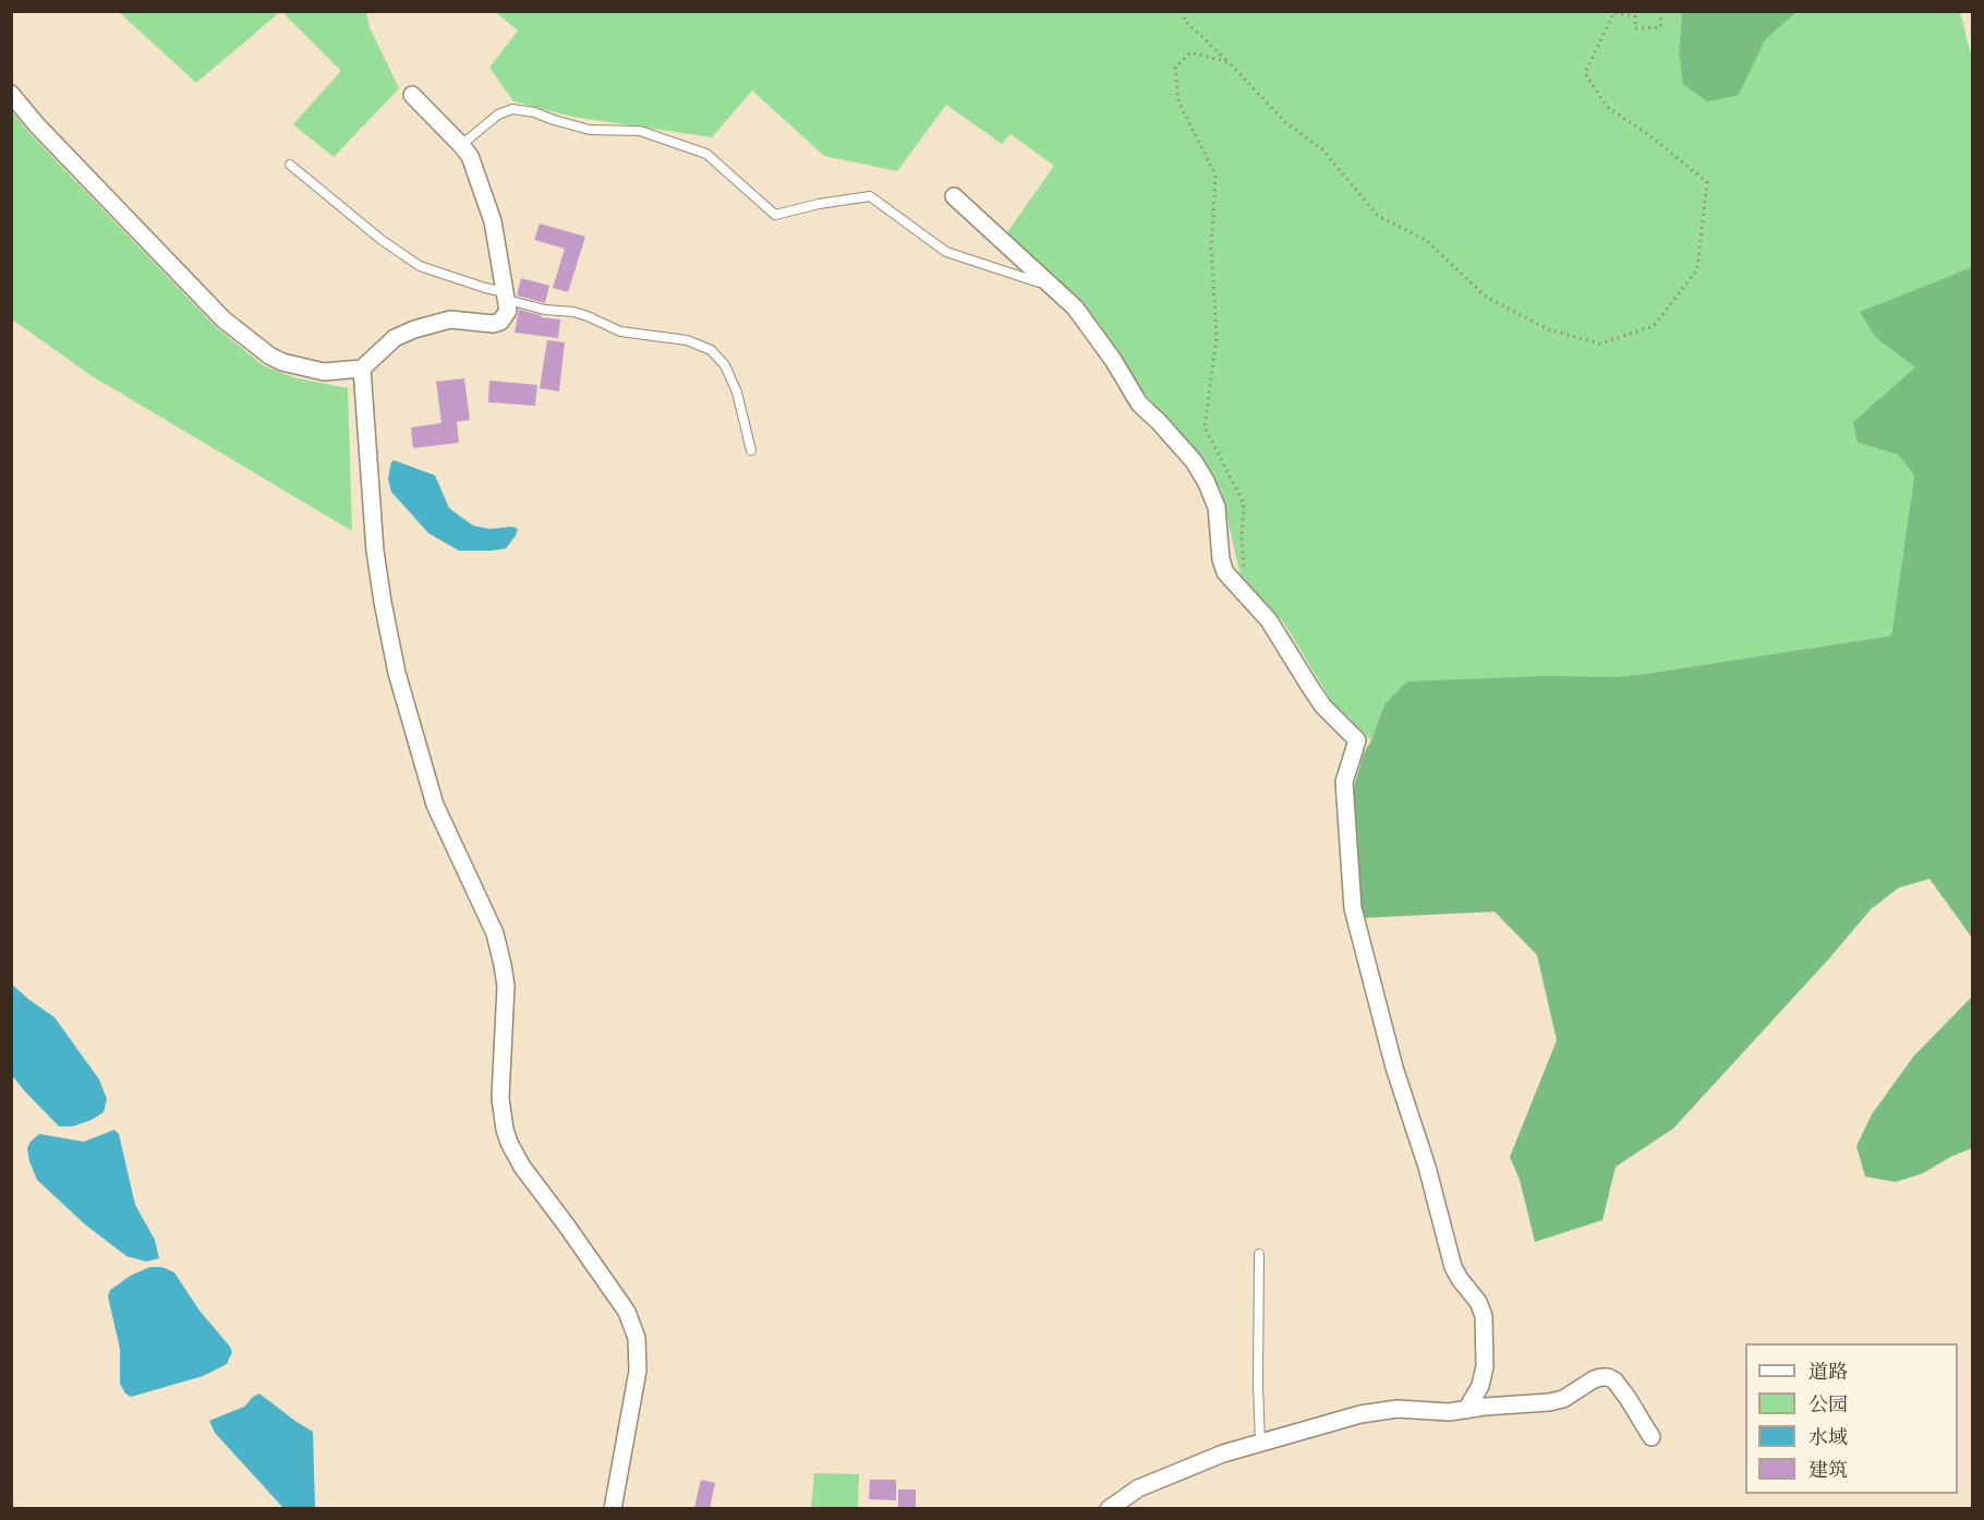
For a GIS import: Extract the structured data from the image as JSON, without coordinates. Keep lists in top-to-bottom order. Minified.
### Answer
{"legend":["道路","公园","水域","建筑"]}
